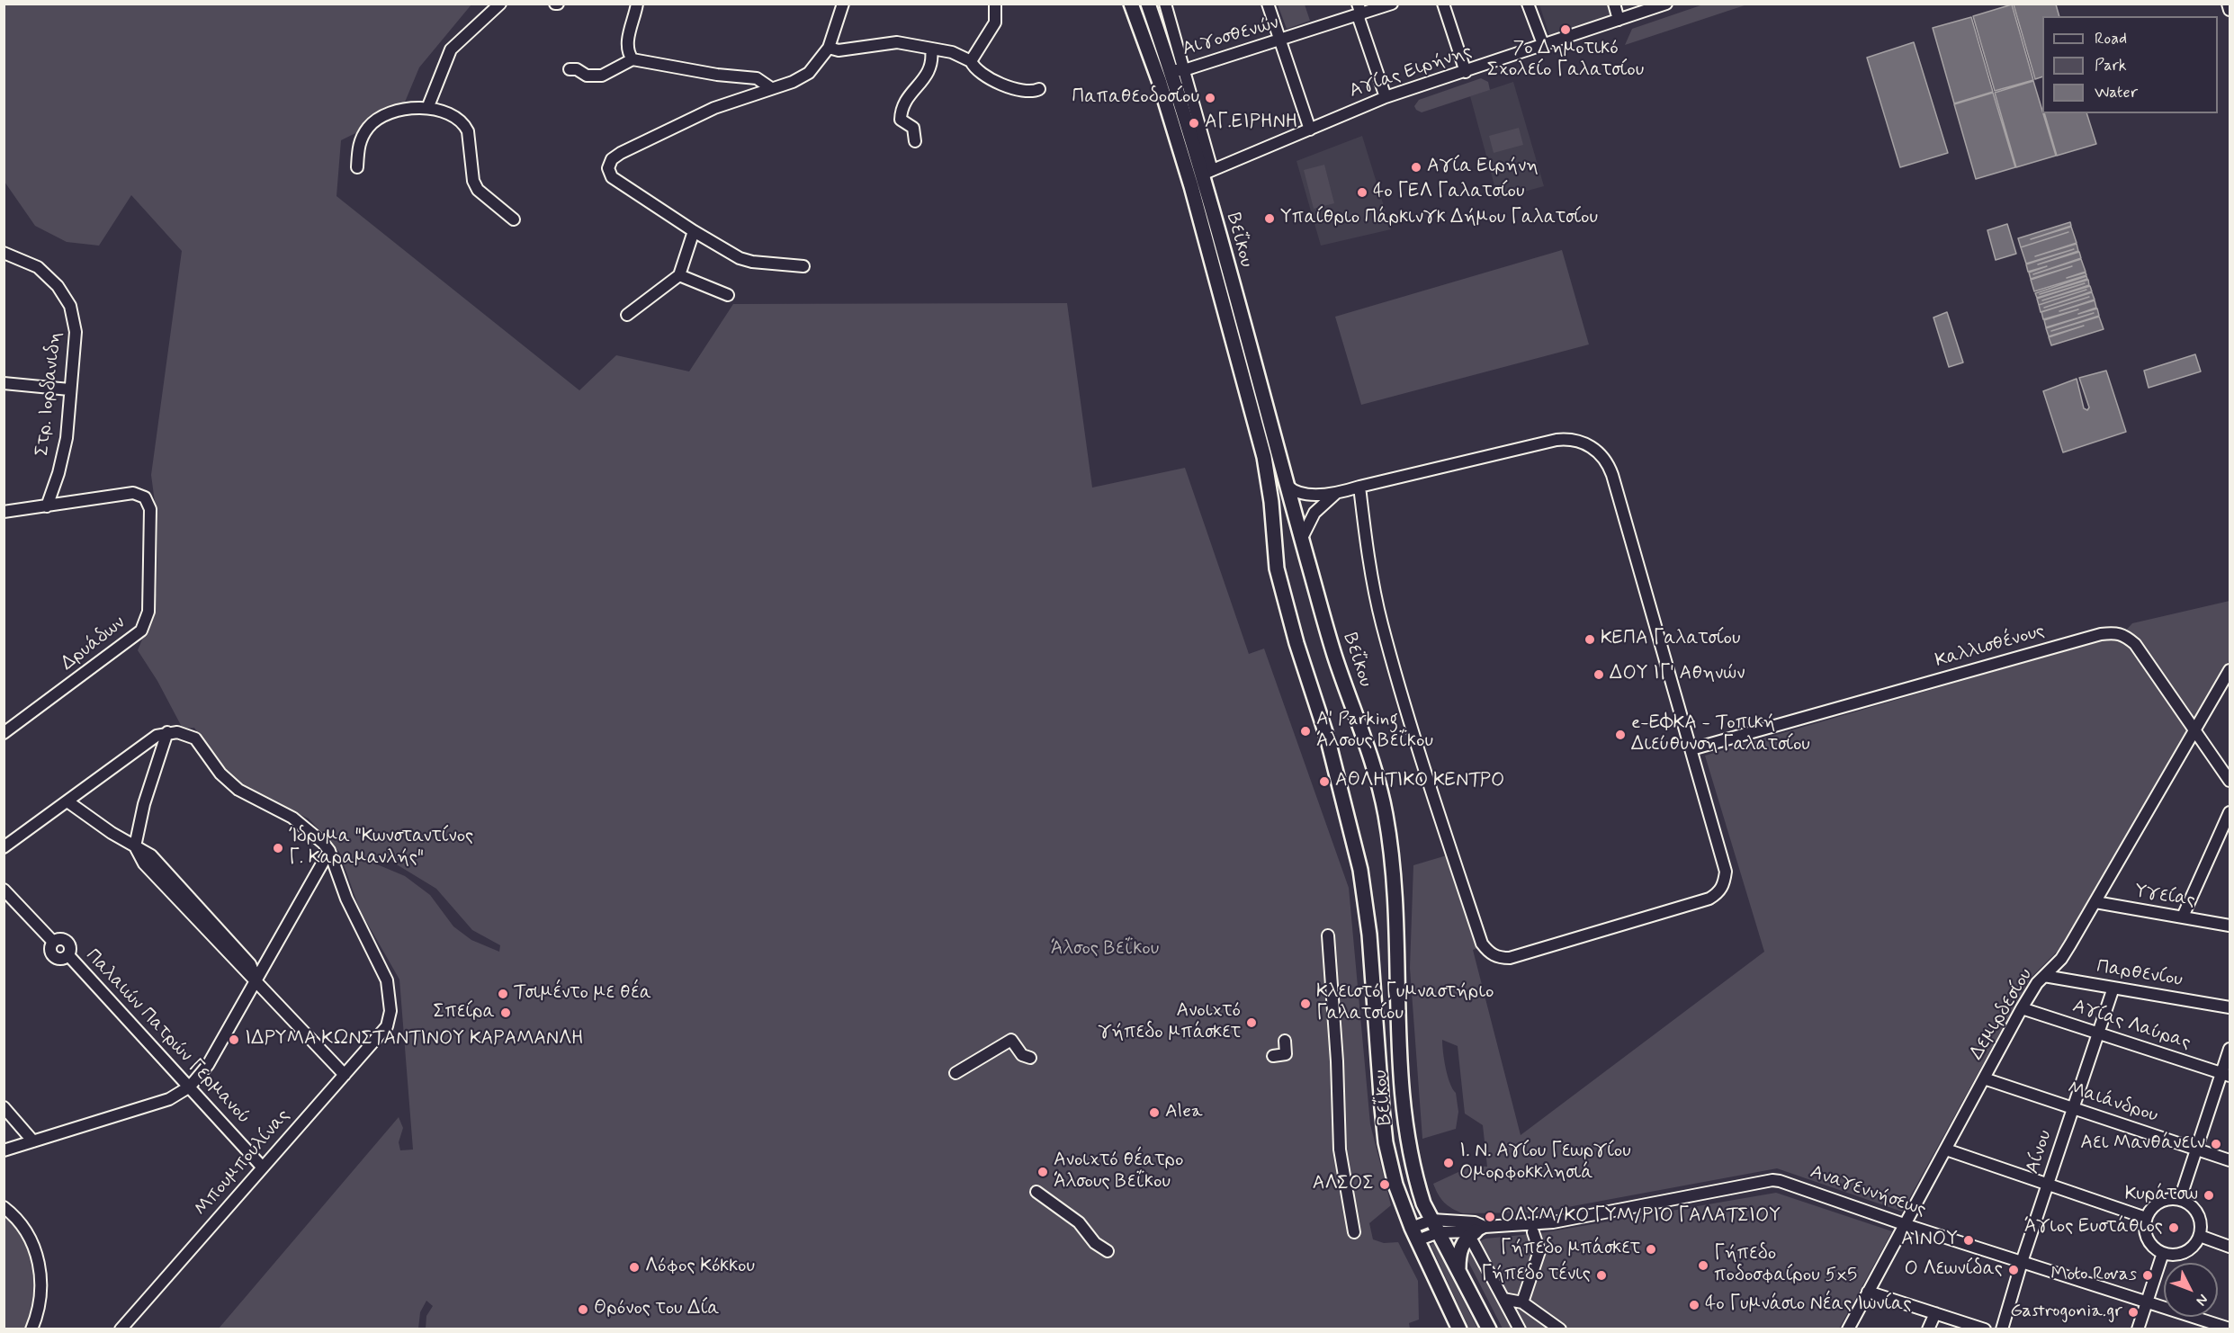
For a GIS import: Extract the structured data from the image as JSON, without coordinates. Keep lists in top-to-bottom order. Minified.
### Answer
{"streets":{"main road":["Βεΐκου"],"street":["Αιγοσθενών","Αγίας Ειρήνης","Στρ. Ιορδανιδη","Δρυάδων","Καλλισθένους","Υγείας","Παρθενίου","Δεμιρδεσίου","Αγίας Λαύρας","Παλαιών Πατρών Γερμανού","Μαιάνδρου","Αίνου","Μπουμπουλίνας","Αναγεννήσεως"]},"crossings":[["Αιγοσθενών","Βεΐκου"],["Αγίας Ειρήνης","Βεΐκου"],["Βεΐκου","Αναγεννήσεως"],["Στρ. Ιορδανιδη","Δρυάδων"],["Καλλισθένους","Δεμιρδεσίου"],["Υγείας","Δεμιρδεσίου"],["Παρθενίου","Δεμιρδεσίου"],["Παρθενίου","Αίνου"],["Δεμιρδεσίου","Αγίας Λαύρας"],["Δεμιρδεσίου","Μαιάνδρου"],["Δεμιρδεσίου","Αναγεννήσεως"],["Αγίας Λαύρας","Αίνου"],["Παλαιών Πατρών Γερμανού","Μπουμπουλίνας"],["Μαιάνδρου","Αίνου"],["Αίνου","Αναγεννήσεως"]],"parks":["Άλσος Βεΐκου"],"places":["7ο Δημοτικό Σχολείο Γαλατσίου","Παπαθεοδοσίου","ΑΓ.ΕΙΡΗΝΗ","Αγία Ειρήνη","4ο ΓΕΛ Γαλατσίου","Υπαίθριο Πάρκινγκ Δήμου Γαλατσίου","ΚΕΠΑ Γαλατσίου","ΔΟΥ ΙΓ' Αθηνών","Α' Parking Άλσους Βεΐκου","e-ΕΦΚΑ - Τοπική Διεύθυνση Γαλατσίου","ΑΘΛΗΤΙΚΟ ΚΕΝΤΡΟ","Ίδρυμα \"Κωνσταντίνος Γ. Καραμανλής\"","Τσιμέντο με θέα","Κλειστό Γυμναστήριο Γαλατσίου","Σπείρα","Ανοιχτό γήπεδο μπάσκετ","ΙΔΡΥΜΑ ΚΩΝΣΤΑΝΤΙΝΟΥ ΚΑΡΑΜΑΝΛΗ","Alea","Αει Μανθάνειν","Ι. Ν. Αγίου Γεωργίου Ομορφοκκλησιά","Ανοιχτό θέατρο Άλσους Βεΐκου","ΑΛΣΟΣ","Κυράτσω","ΟΛΥΜ/ΚΟ ΓΥΜ/ΡΙΟ ΓΑΛΑΤΣΙΟΥ","Άγιος Ευστάθιος","ΑΙΝΟΥ","Γήπεδο μπάσκετ","Γήπεδο ποδοσφαίρου 5x5","Λόφος Κόκκου","Ο Λεωνίδας","Γήπεδο τένις","Moto Rovas","4ο Γυμνάσιο Νέας Ιωνίας","Θρόνος του Δία","Gastrogonia.gr"],"legend":["Road","Park","Water"],"north":"bottom right"}
